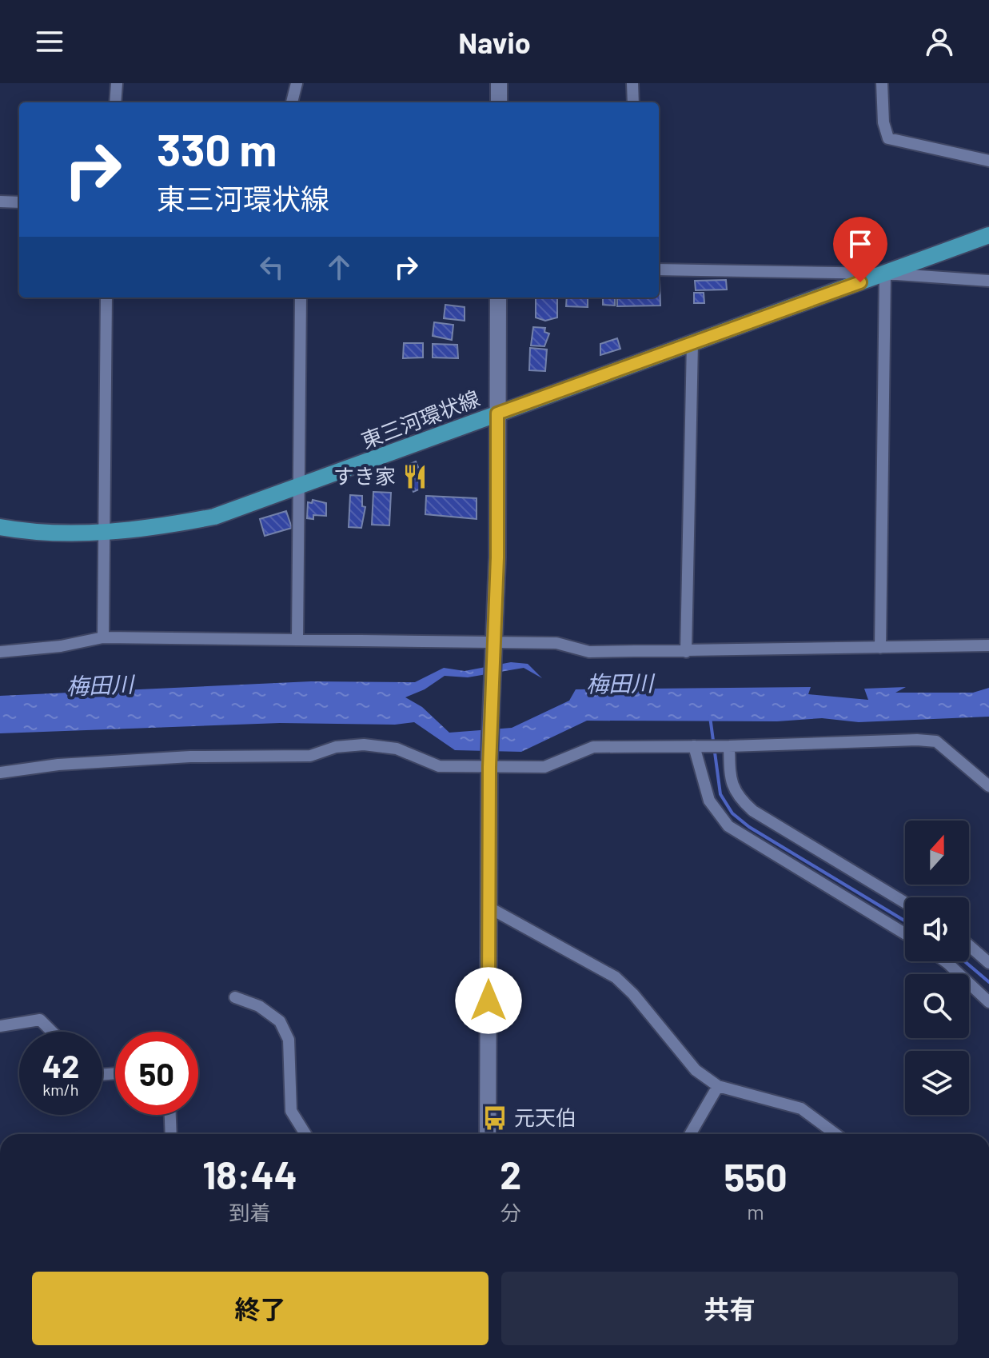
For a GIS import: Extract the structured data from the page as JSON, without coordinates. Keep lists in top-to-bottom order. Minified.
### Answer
{"streets":{"main road":["東三河環状線"]},"water":["梅田川"],"places":{"restaurant":["すき家"],"bus stop":["元天伯"]},"north":"top","page":{"header":"Navio","turn":["330 m","東三河環状線"],"speed":"42 km/h","limit":"50","eta":["18:44","到着","2","分","550","m"],"buttons":["終了","共有"]}}
